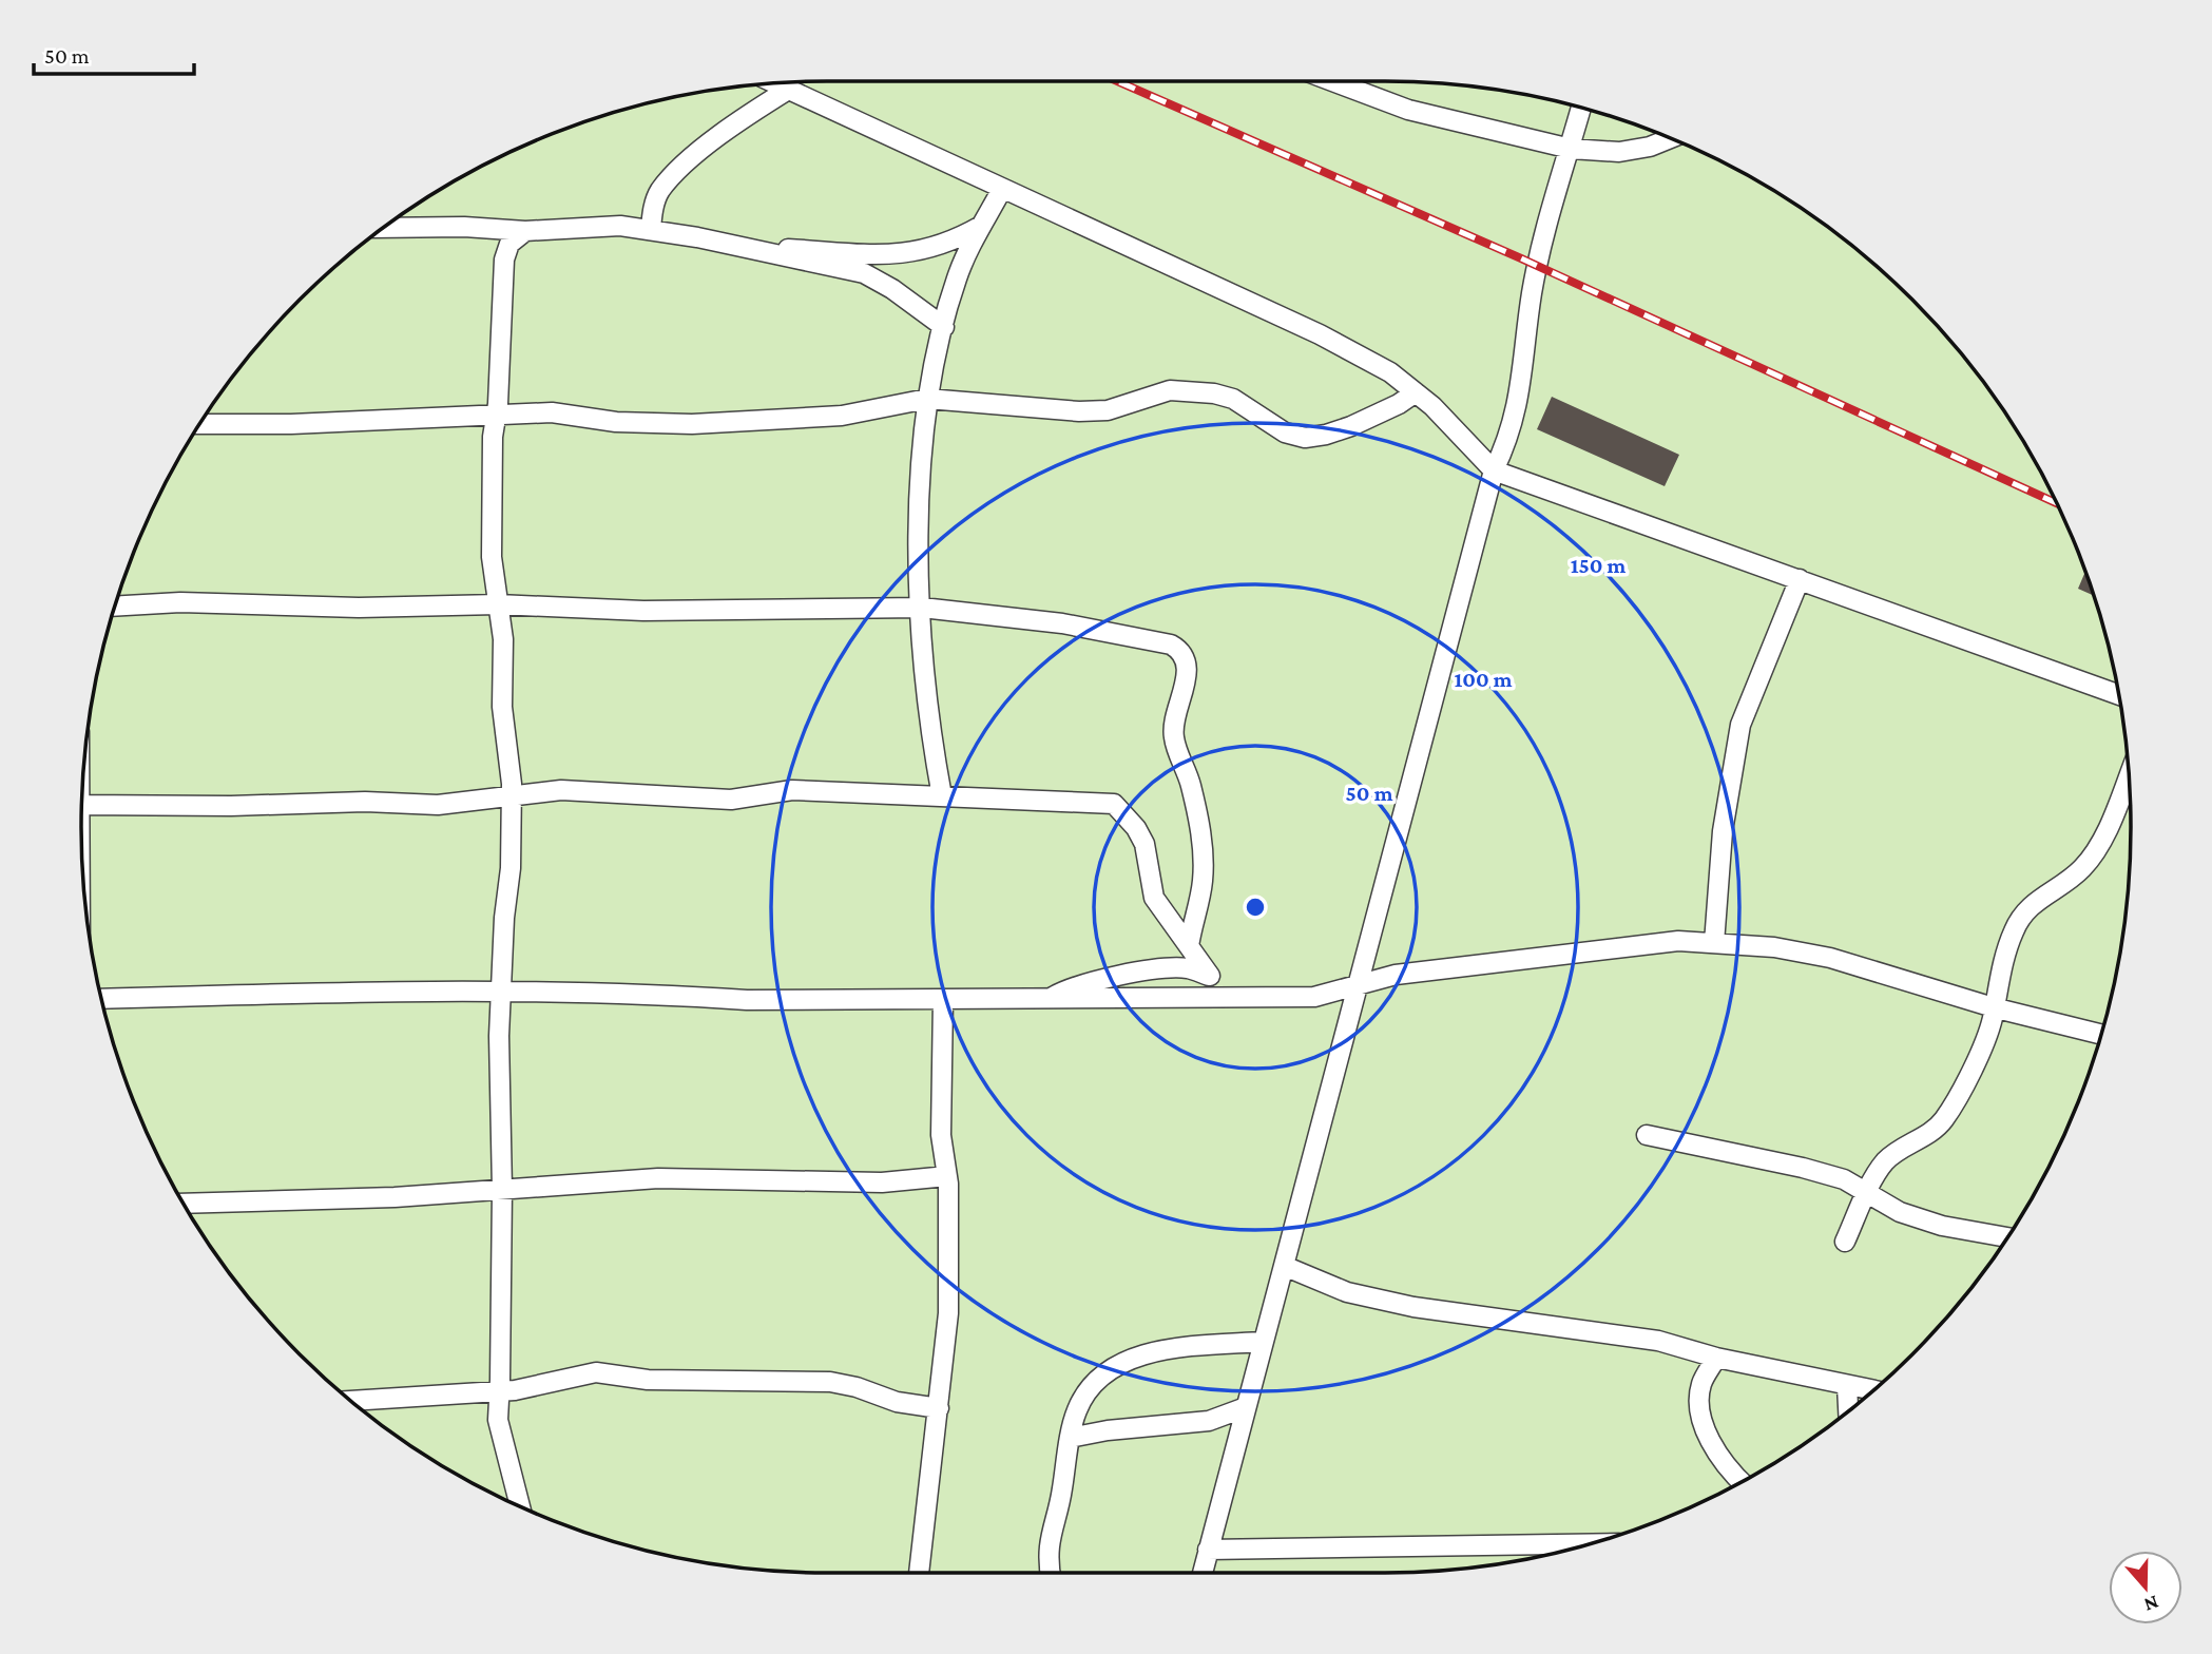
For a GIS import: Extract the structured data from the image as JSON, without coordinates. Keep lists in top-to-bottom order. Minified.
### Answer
{"scale_bar":"50 m","north":"bottom","rings":["150 m","100 m","50 m"]}
